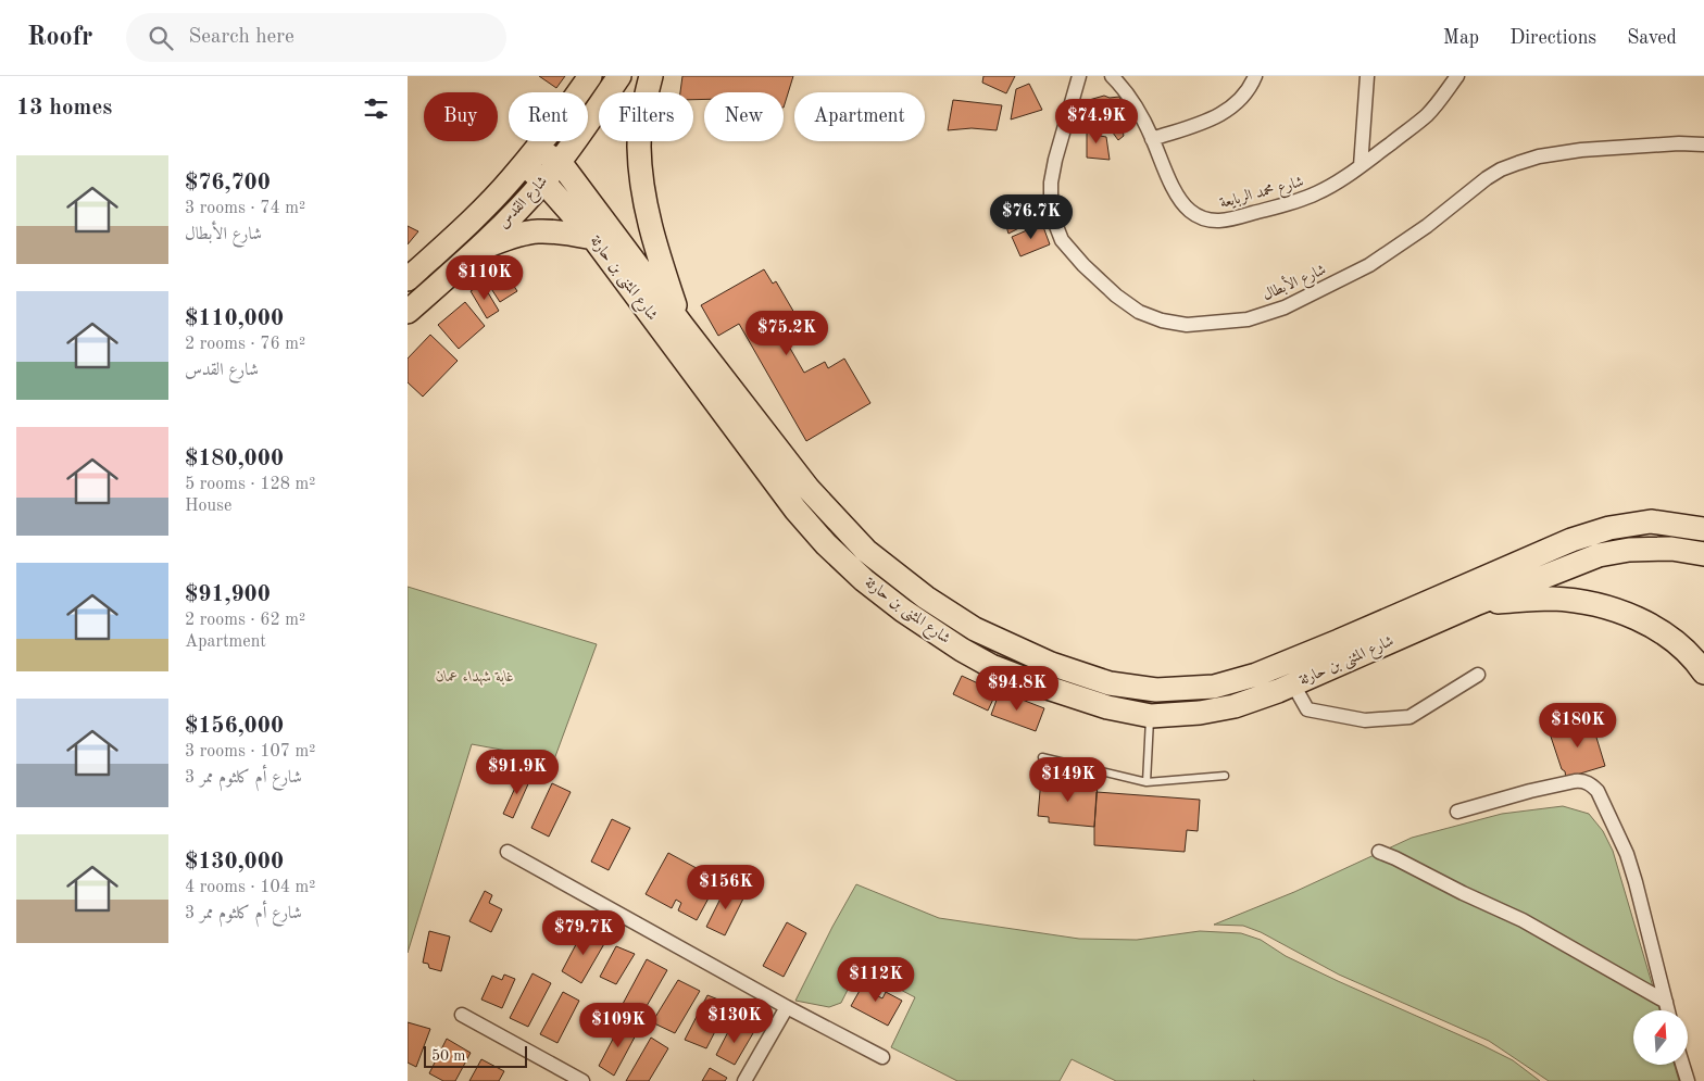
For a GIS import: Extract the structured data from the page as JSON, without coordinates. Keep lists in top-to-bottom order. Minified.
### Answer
{"streets":{"highway":["شارع القدس","شارع المثنى بن حارثة"],"street":["شارع محمد الربايعة","شارع الأبطال"]},"crossings":[["شارع القدس","شارع المثنى بن حارثة"]],"parks":["غابة شهداء عمان"],"scale_bar":"50 m","north":"top","page":{"header":"Roofr","search":"Search here","nav":["Map","Directions","Saved"],"heading":"13 homes","chip":["Buy","Rent","Filters","New","Apartment"],"price":["$74.9K","$76.7K","$110K","$75.2K","$94.8K","$180K","$91.9K","$149K","$156K","$79.7K","$112K","$130K","$109K"],"list":[{"name":"$76,700","note":"3 rooms · 74 m² · شارع الأبطال"},{"name":"$110,000","note":"2 rooms · 76 m² · شارع القدس"},{"name":"$180,000","note":"5 rooms · 128 m² · House"},{"name":"$91,900","note":"2 rooms · 62 m² · Apartment"},{"name":"$156,000","note":"3 rooms · 107 m² · شارع أم كلثوم ممر 3"},{"name":"$130,000","note":"4 rooms · 104 m² · شارع أم كلثوم ممر 3"}],"scale":"50 m"}}
